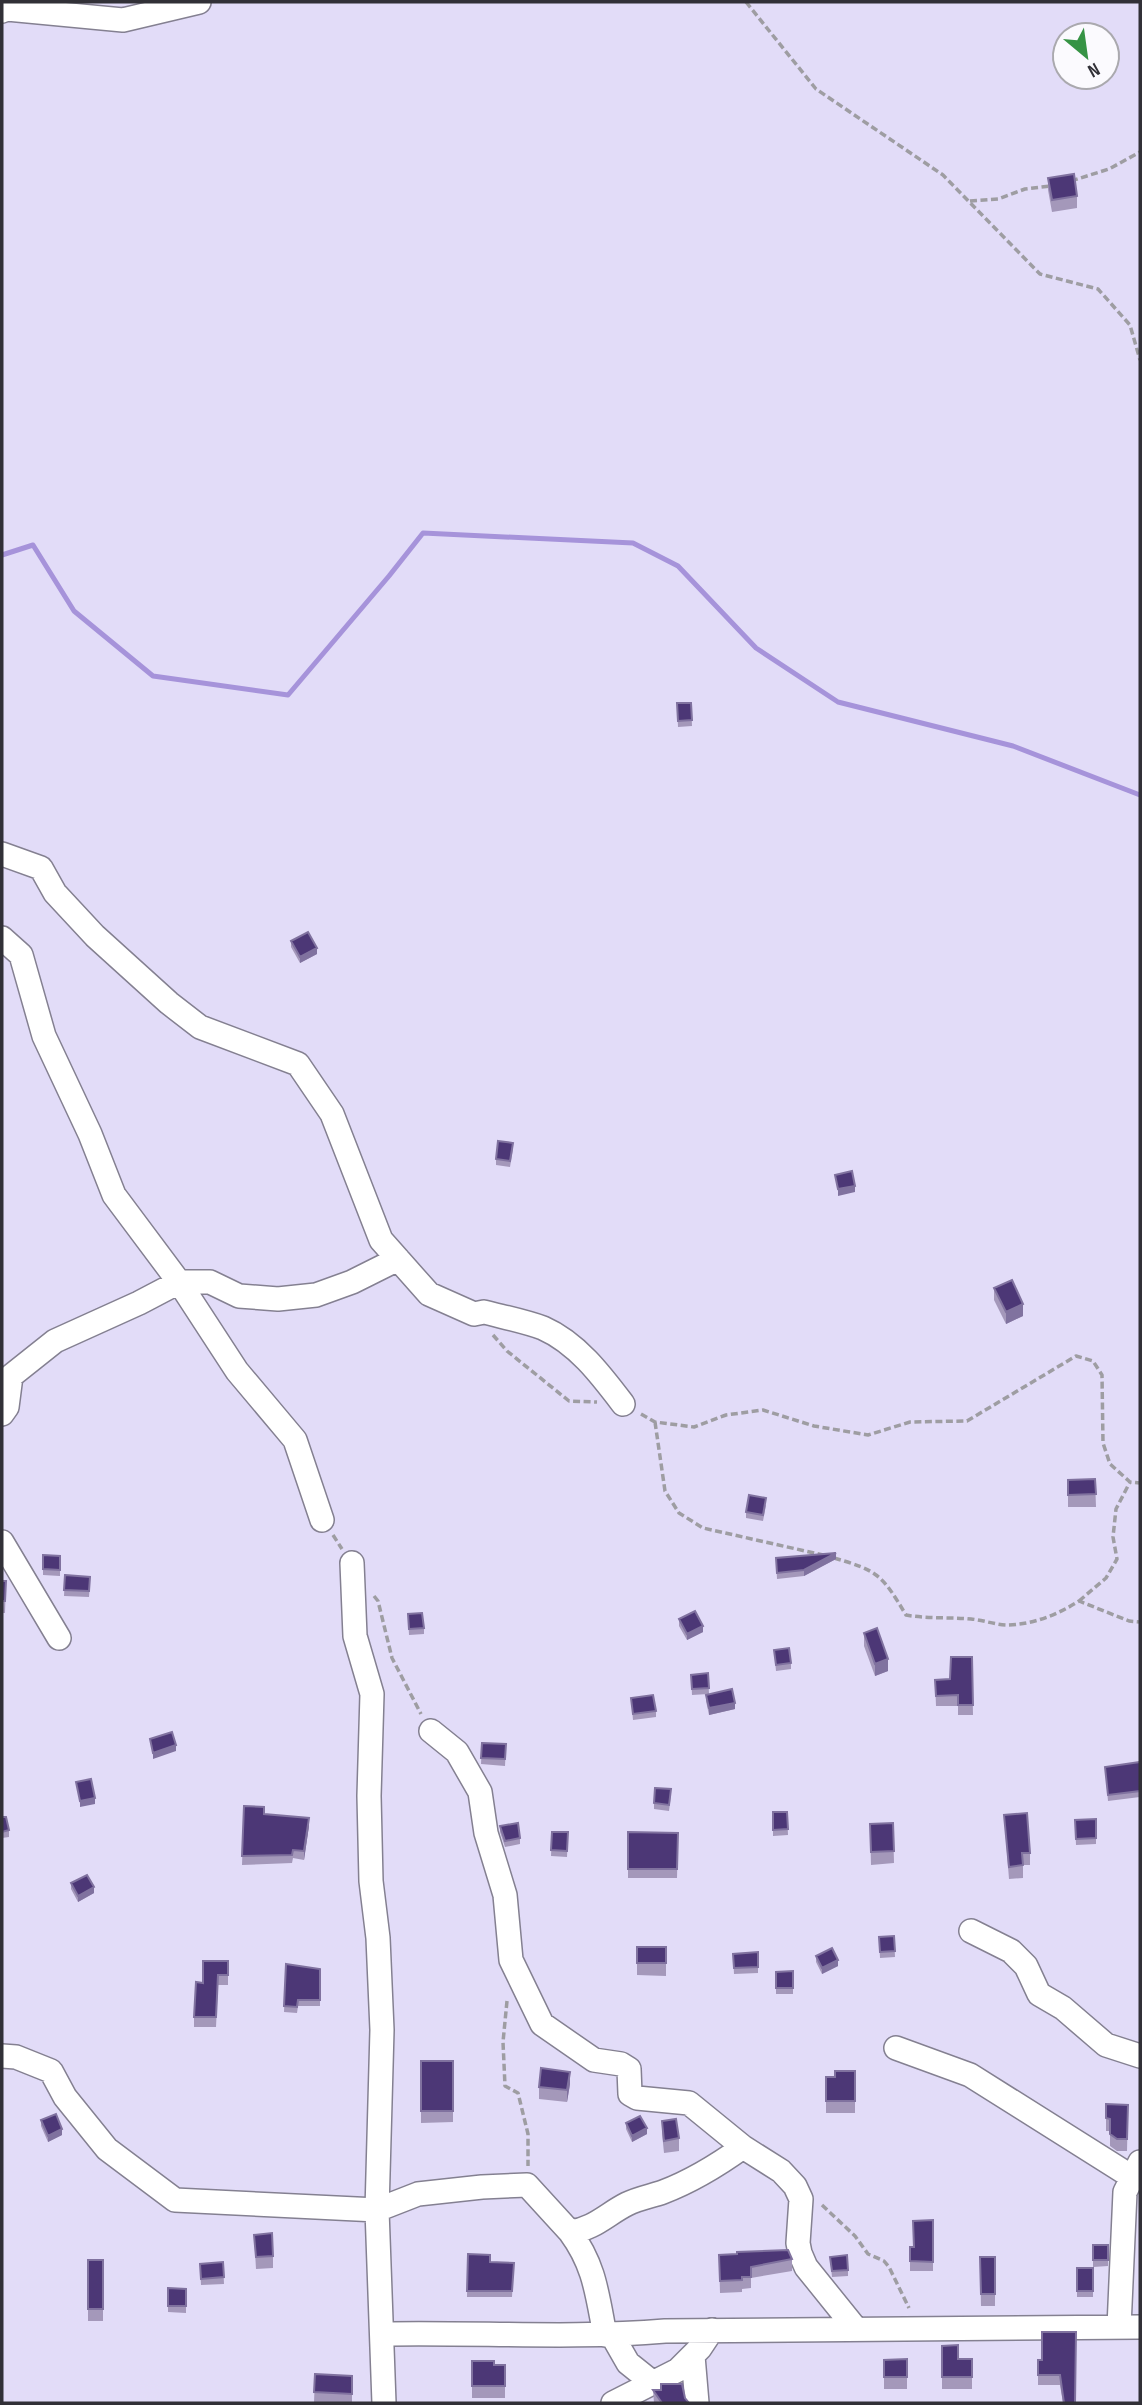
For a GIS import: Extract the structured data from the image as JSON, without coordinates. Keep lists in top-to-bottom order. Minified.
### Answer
{"north":"bottom right"}
